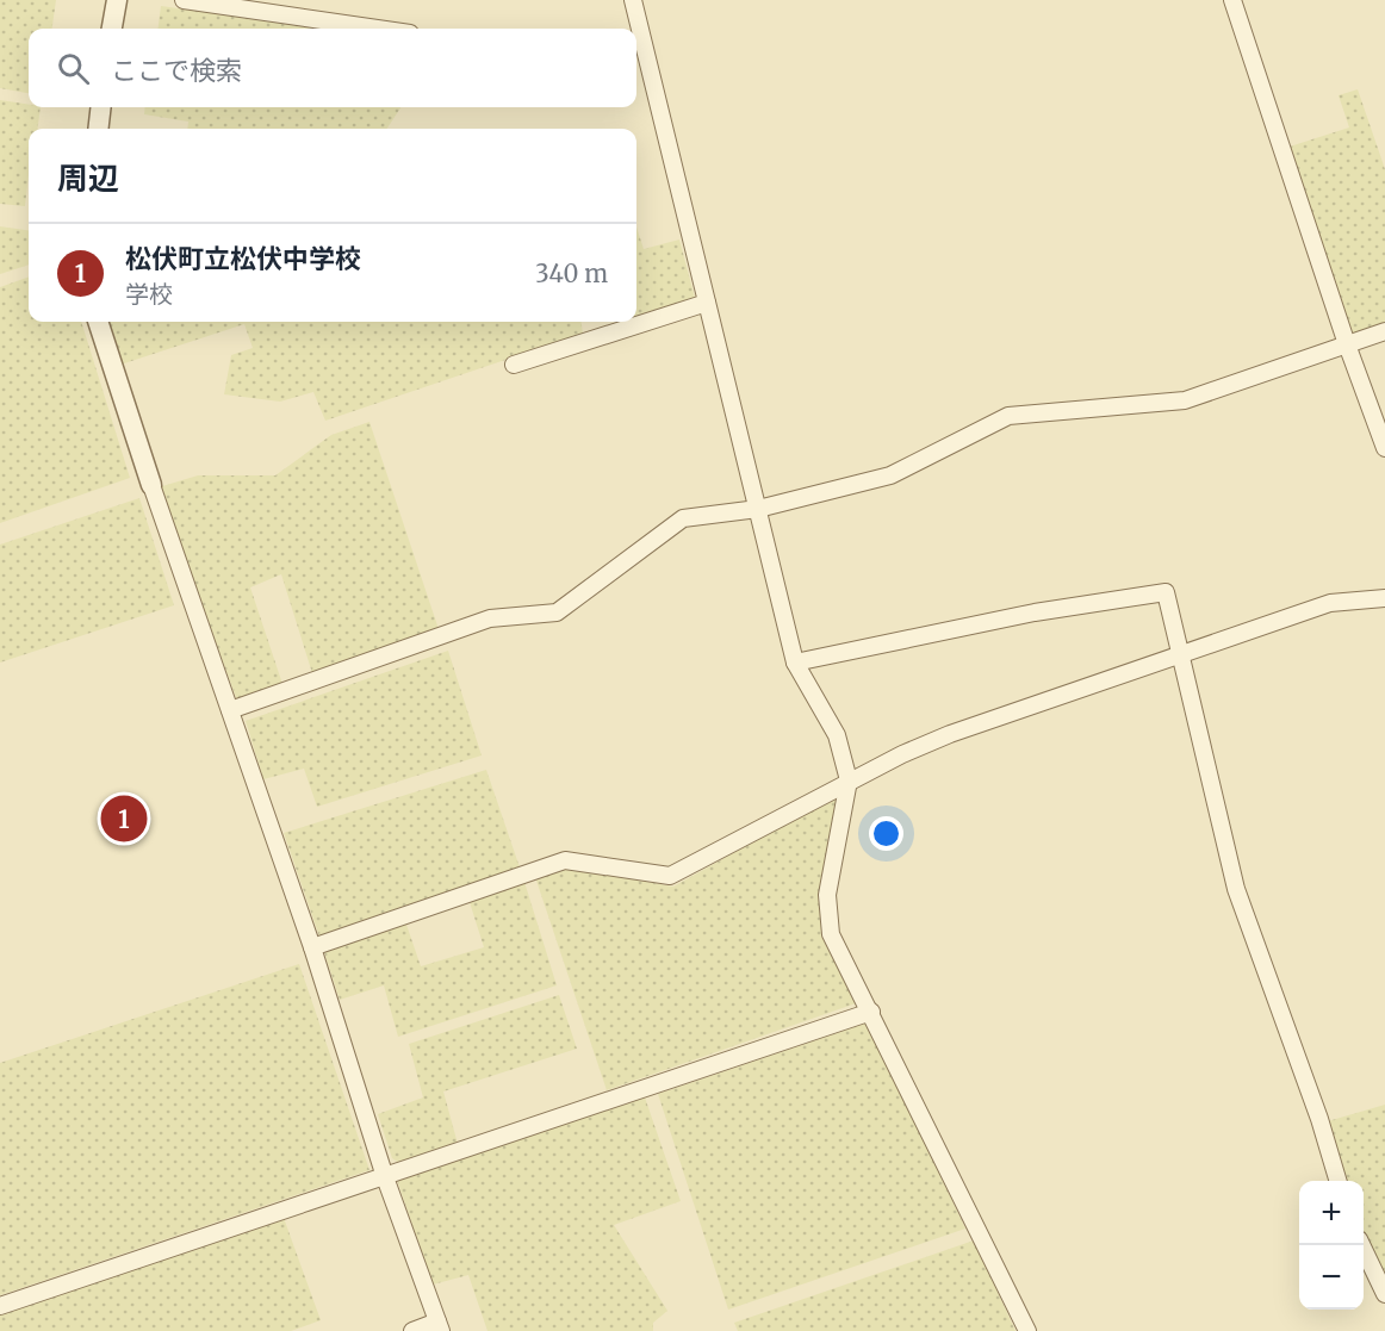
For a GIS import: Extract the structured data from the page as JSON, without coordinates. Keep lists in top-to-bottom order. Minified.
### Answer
{"page":{"search":"ここで検索","heading":"周辺","list":[{"mark":"1","name":"松伏町立松伏中学校","note":"学校","value":"340 m"}],"pins":"1","map_buttons":["+","−"]}}
